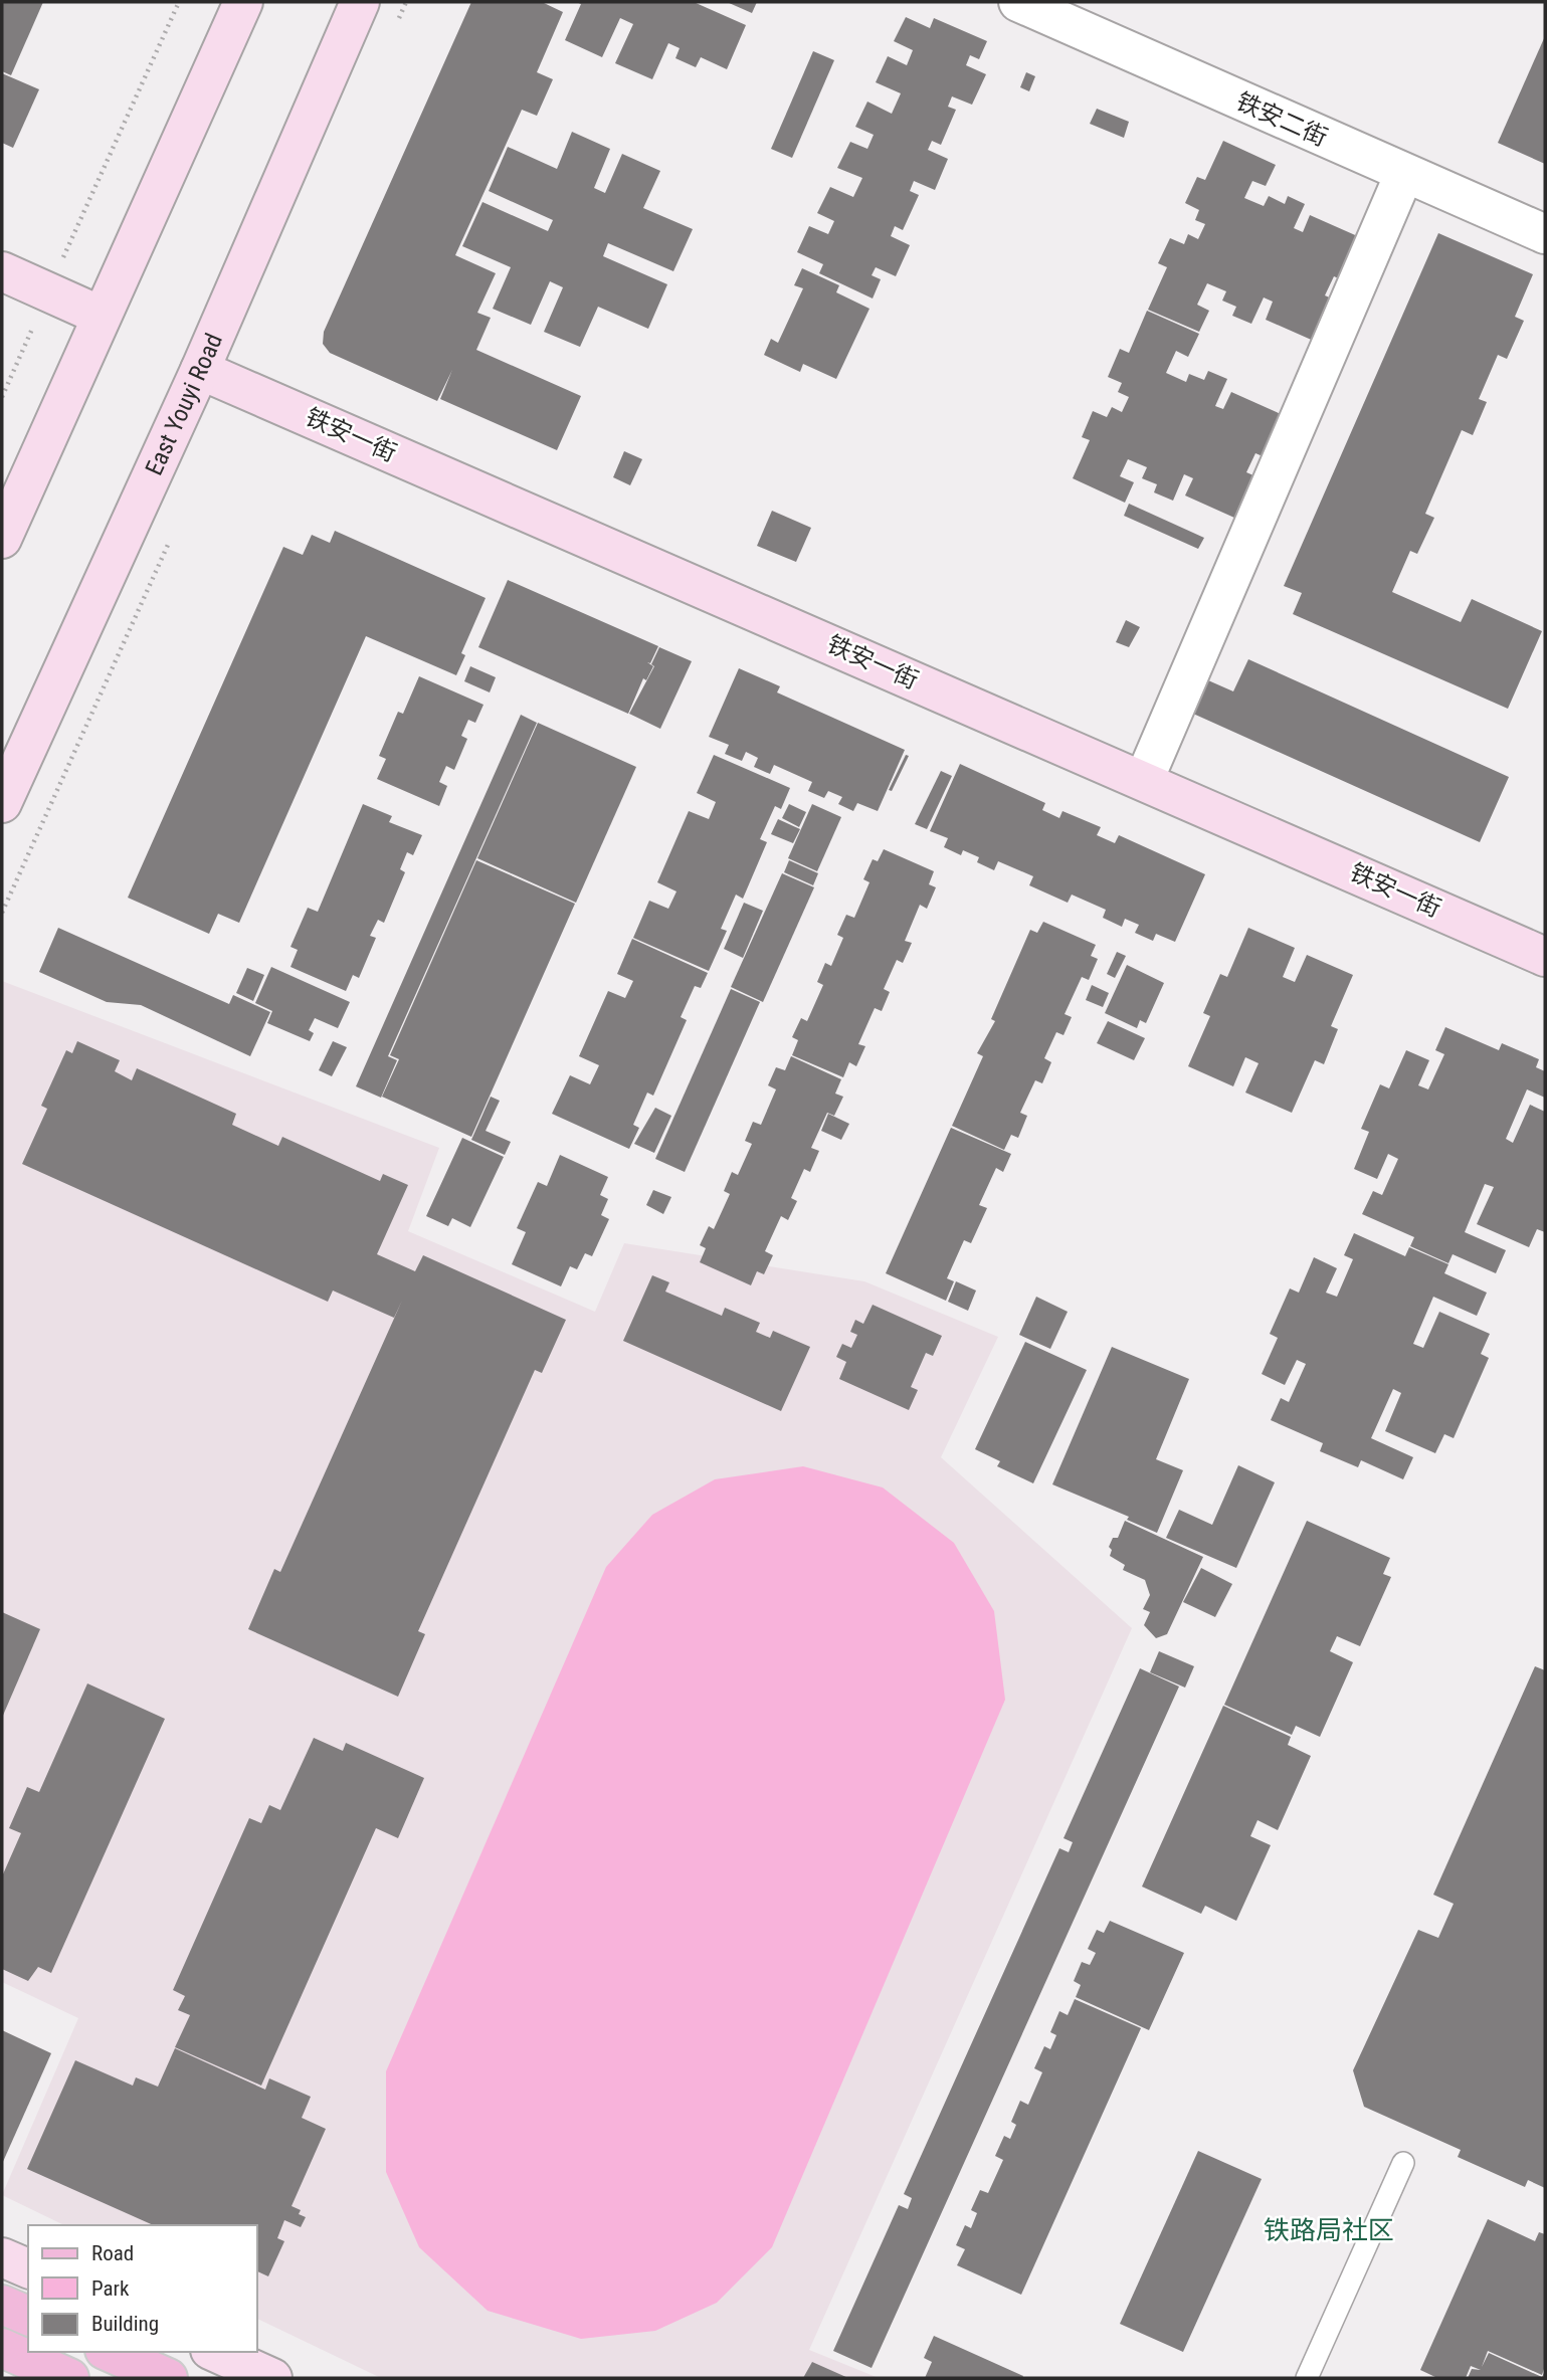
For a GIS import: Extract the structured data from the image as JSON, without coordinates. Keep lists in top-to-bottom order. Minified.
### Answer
{"streets":{"main road":["East Youyi Road","铁安一街"],"street":["铁安二街"]},"crossings":[["East Youyi Road","铁安一街"]],"districts":["铁路局社区"],"legend":["Road","Park","Building"]}
